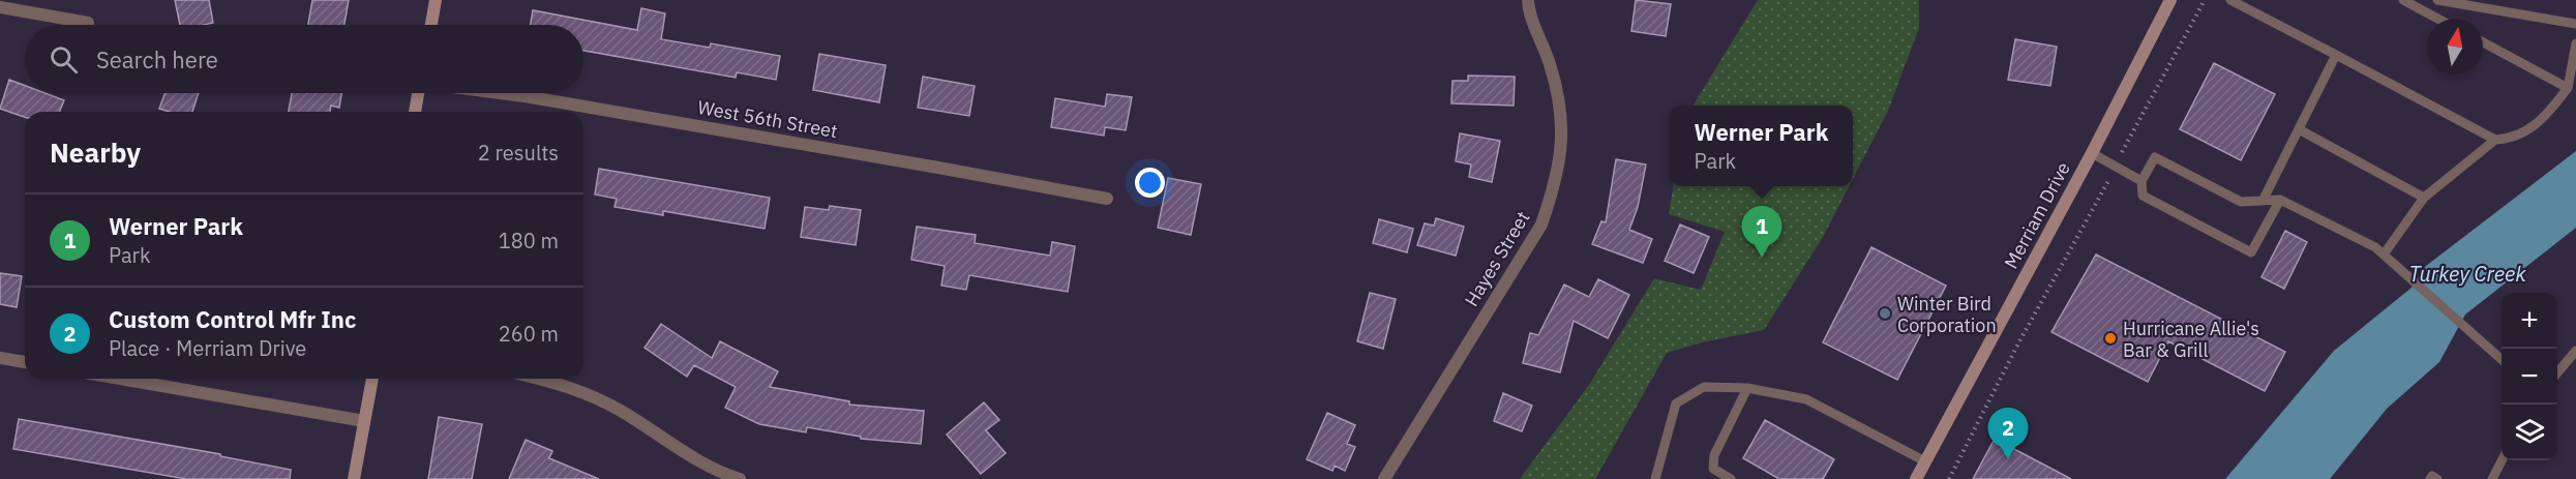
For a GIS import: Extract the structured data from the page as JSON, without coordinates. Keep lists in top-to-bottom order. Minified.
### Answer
{"streets":{"main road":["Merriam Drive"],"street":["West 56th Street","Hayes Street"]},"water":["Turkey Creek"],"places":["Winter Bird Corporation","Hurricane Allie's Bar & Grill"],"north":"top","page":{"search":"Search here","popup":["Werner Park","Park"],"heading":["Nearby","2 results"],"list":[{"mark":"1","name":"Werner Park","note":"Park","value":"180 m"},{"mark":"2","name":"Custom Control Mfr Inc","note":"Place · Merriam Drive","value":"260 m"}],"pins":["1","2"],"map_buttons":["+","−"]}}
